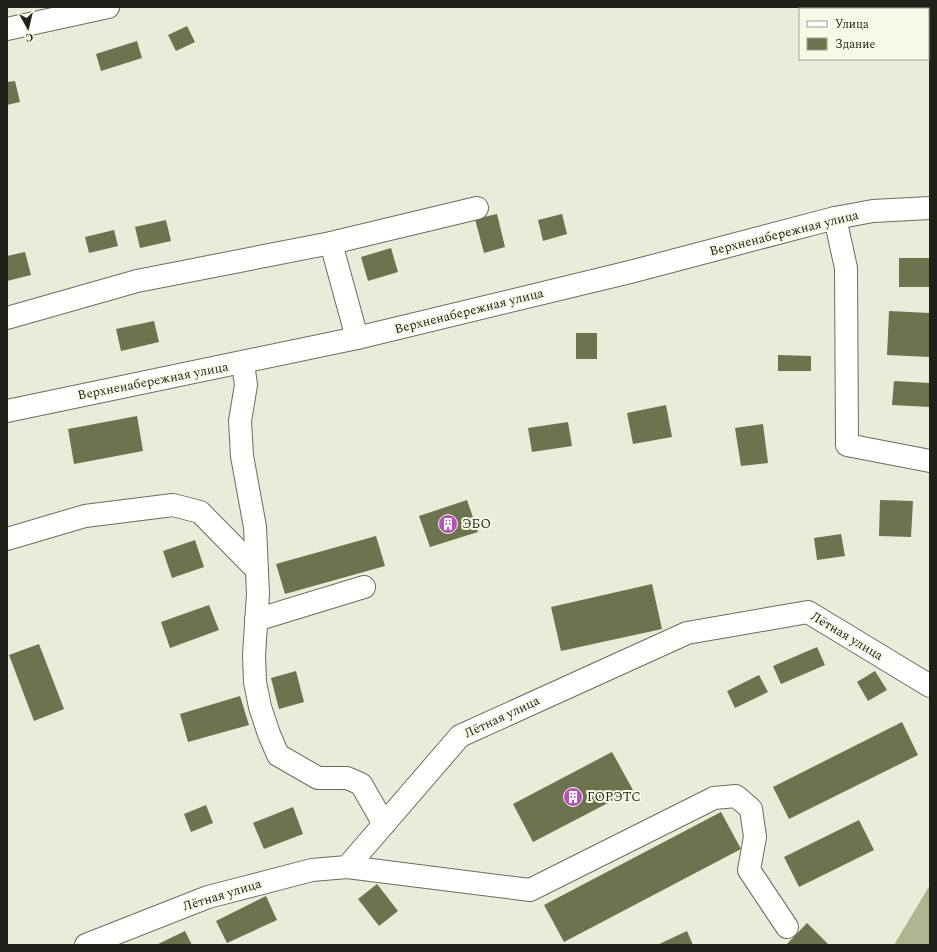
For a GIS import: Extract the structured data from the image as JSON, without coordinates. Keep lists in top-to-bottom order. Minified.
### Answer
{"streets":{"street":["Верхненабережная улица","Лётная улица"]},"places":{"building":["ЭБО","ГОРЭТС"]},"legend":["Улица","Здание"],"north":"bottom"}
